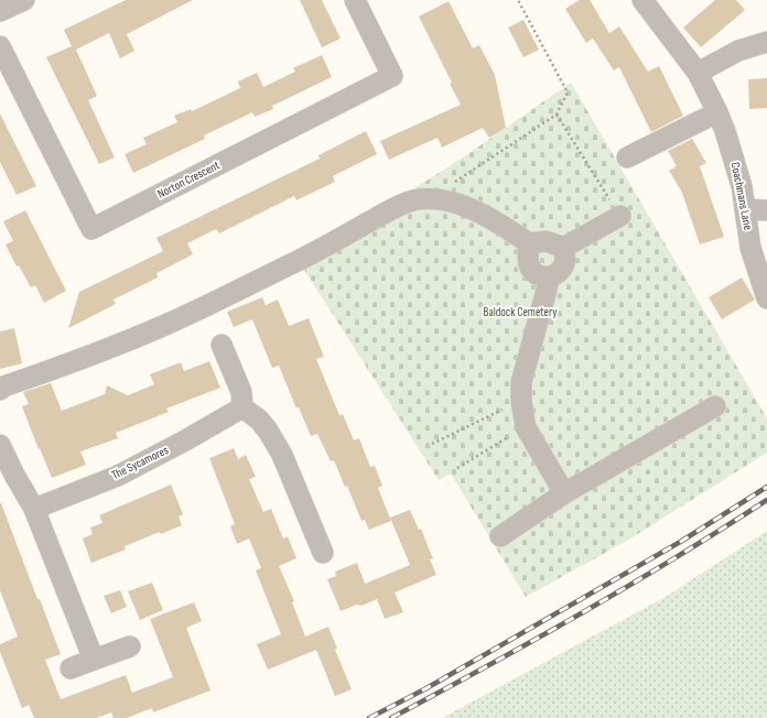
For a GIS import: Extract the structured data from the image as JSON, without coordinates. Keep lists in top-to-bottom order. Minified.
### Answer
{"streets":{"street":["Norton Crescent","Coachmans Lane","The Sycamores"]},"parks":["Baldock Cemetery"]}
